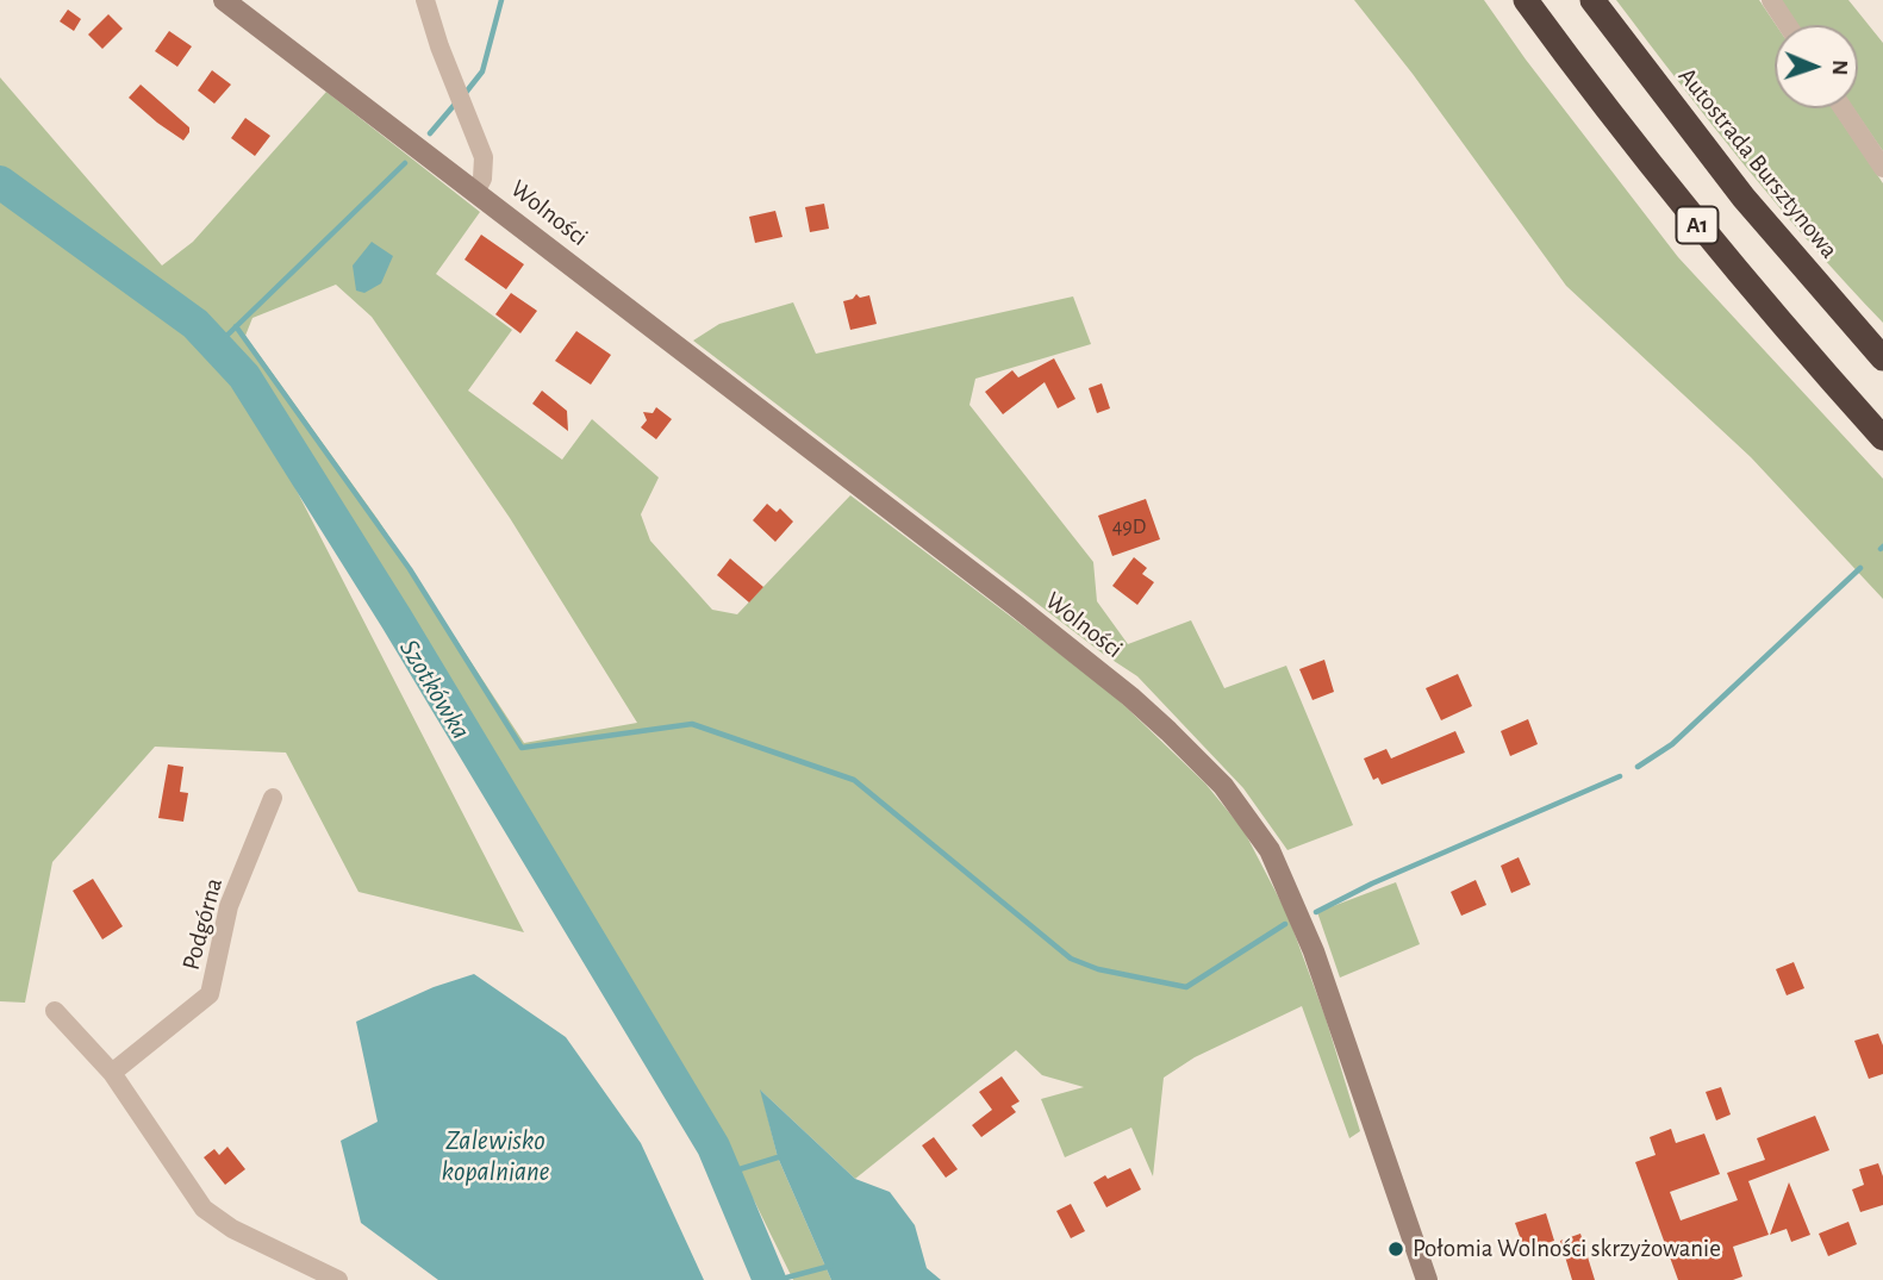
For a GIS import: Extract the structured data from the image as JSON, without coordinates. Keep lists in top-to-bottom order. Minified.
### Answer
{"streets":{"highway":["Autostrada Bursztynowa","A1"],"main road":["Wolności"],"street":["Podgórna"]},"water":["Szotkówka","Zalewisko kopalniane"],"places":["Połomia Wolności skrzyżowanie"],"house_numbers":["49D"],"north":"right"}
